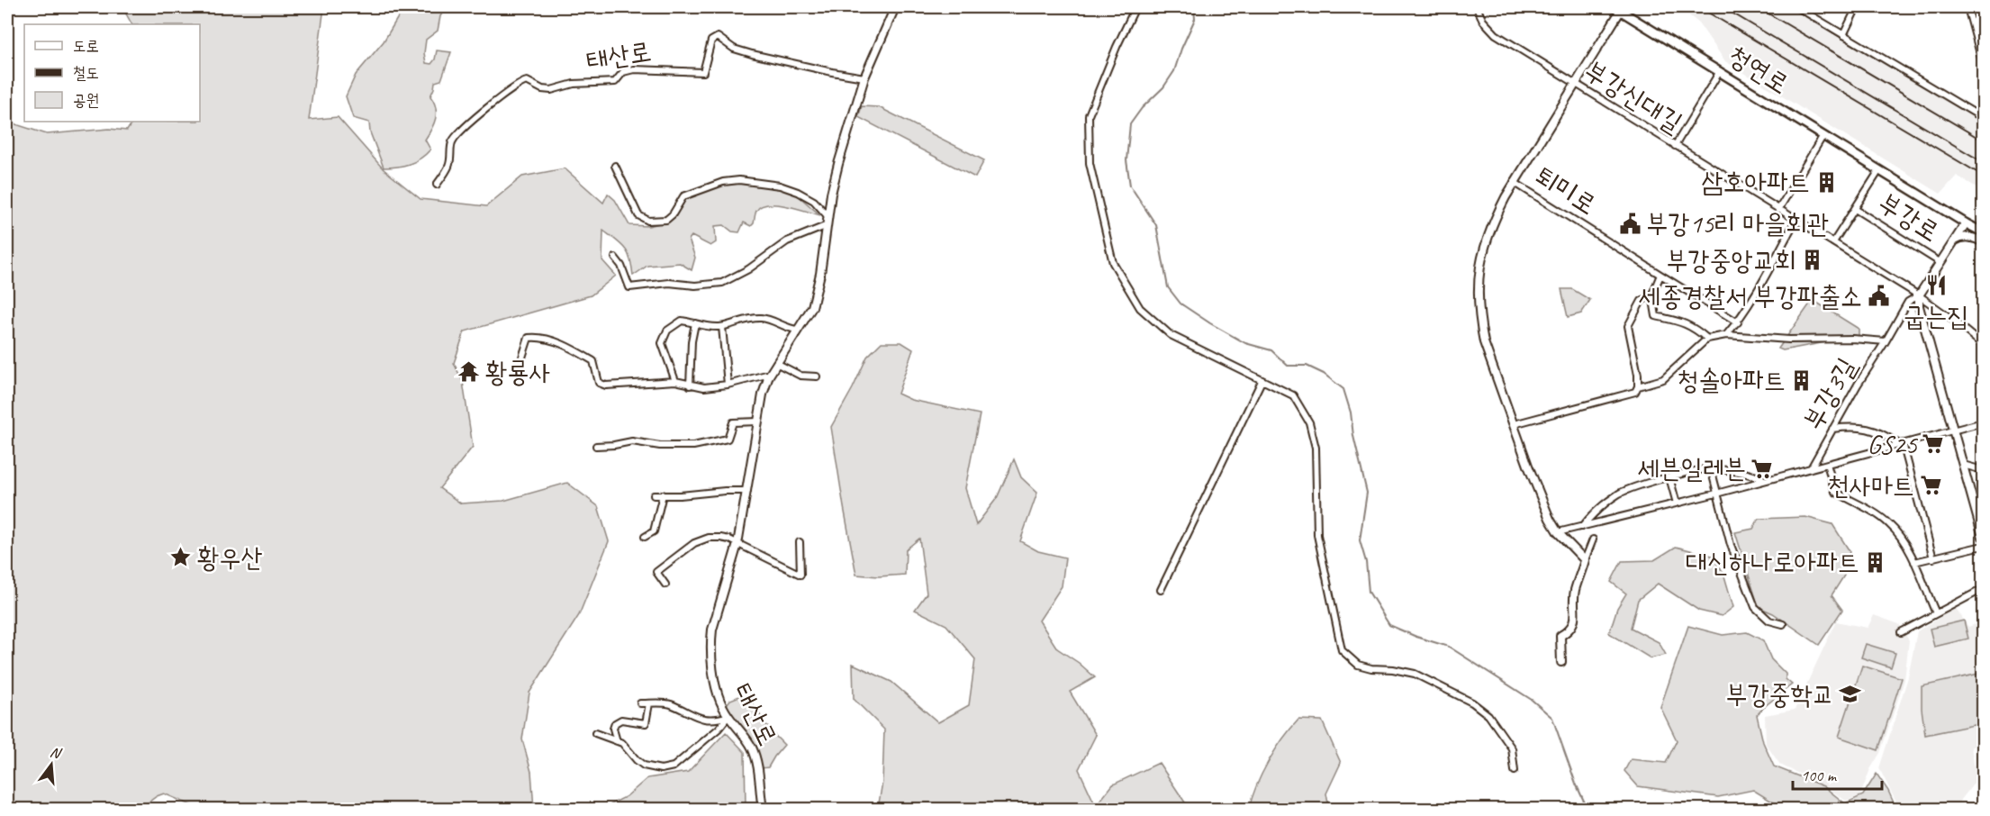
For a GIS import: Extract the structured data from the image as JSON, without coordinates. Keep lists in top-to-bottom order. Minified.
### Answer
{"streets":{"main road":["청연로"],"street":["태산로","부강신대길","퇴미로","부강로","부강3길"]},"crossings":[["청연로","부강로"],["부강신대길","부강로"]],"places":{"building":["삼호아파트","부강중앙교회","청솔아파트","대신하나로아파트"],"public building":["부강15리 마을회관","세종경찰서 부강파출소"],"restaurant":["굽는집"],"temple":["황룡사"],"supermarket":["GS25","세븐일레븐","천사마트"],"place":["황우산"],"school or university":["부강중학교"]},"legend":["도로","철도","공원"],"scale_bar":"100 m","north":"top"}
